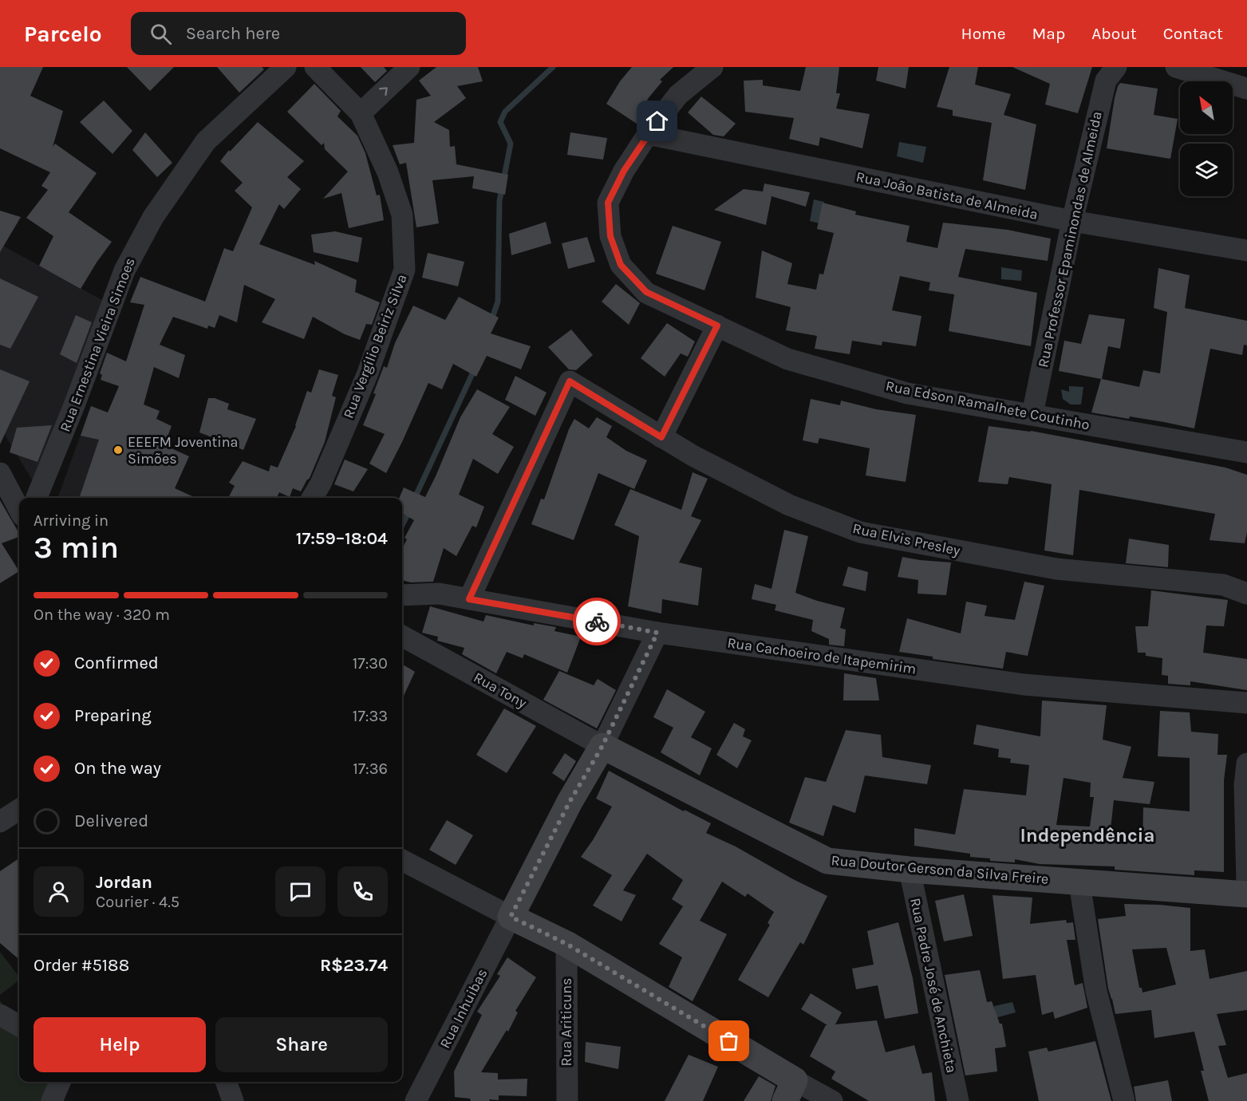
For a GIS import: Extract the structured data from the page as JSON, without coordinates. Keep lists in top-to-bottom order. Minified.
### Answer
{"streets":{"street":["Rua João Batista de Almeida","Rua Professor Epaminondas de Almeida","Rua Ernestina Vieira Simoes","Rua Vergilio Beiriz Silva","Rua Edson Ramalhete Coutinho","Rua Elvis Presley","Rua Cachoeiro de Itapemirim","Rua Tony","Rua Doutor Gerson da Silva Freire","Rua Padre José de Anchieta","Rua Inhuibas","Rua Ariticuns"]},"crossings":[["Rua João Batista de Almeida","Rua Professor Epaminondas de Almeida"],["Rua João Batista de Almeida","Rua Edson Ramalhete Coutinho"],["Rua Professor Epaminondas de Almeida","Rua Edson Ramalhete Coutinho"],["Rua Elvis Presley","Rua Cachoeiro de Itapemirim"],["Rua Tony","Rua Doutor Gerson da Silva Freire"],["Rua Doutor Gerson da Silva Freire","Rua Padre José de Anchieta"]],"districts":["Independência"],"places":["EEEFM Joventina Simões"],"north":"top left","page":{"header":"Parcelo","search":"Search here","nav":["Home","Map","About","Contact"],"heading":["3 min","Arriving in","17:59–18:04"],"panel":["Jordan","Courier · 4.5","Order #5188","R$23.74"],"bar":"On the way · 320 m","list":[["Confirmed","17:30"],["Preparing","17:33"],["On the way","17:36"],"Delivered"],"buttons":["Help","Share"]}}
